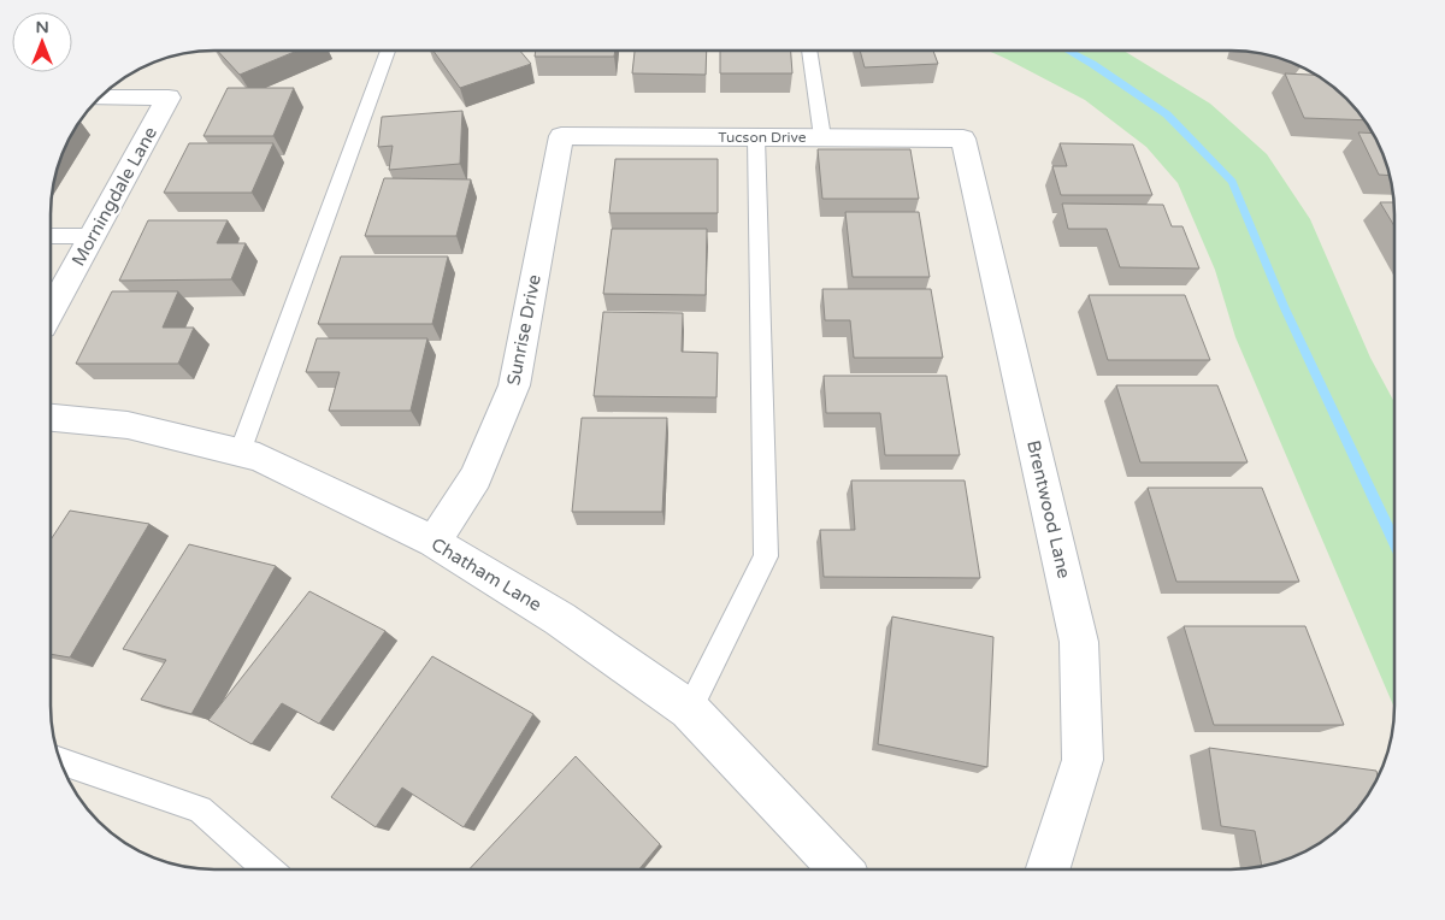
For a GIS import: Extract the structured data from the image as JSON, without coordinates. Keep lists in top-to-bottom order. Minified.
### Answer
{"streets":{"street":["Tucson Drive","Morningdale Lane","Sunrise Drive","Brentwood Lane","Chatham Lane"]},"crossings":[["Tucson Drive","Sunrise Drive"],["Tucson Drive","Brentwood Lane"],["Sunrise Drive","Chatham Lane"]],"north":"top"}
